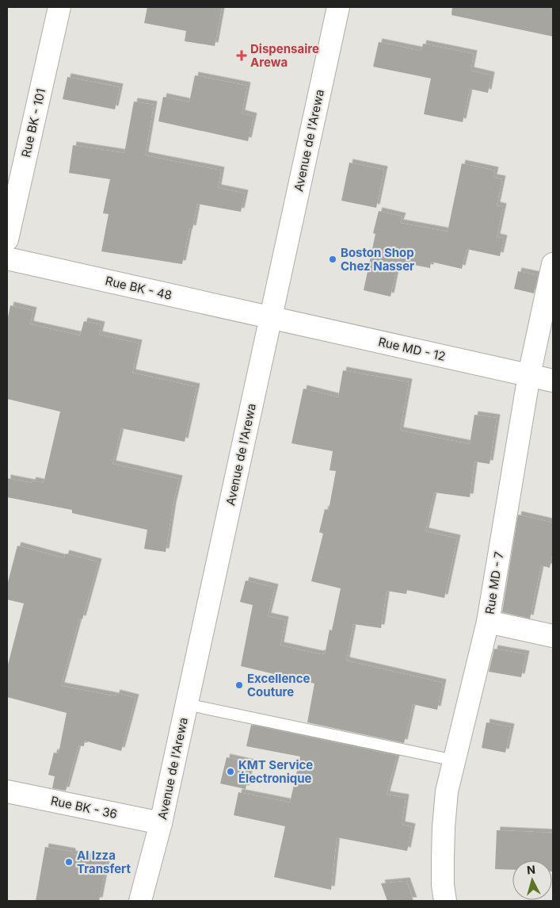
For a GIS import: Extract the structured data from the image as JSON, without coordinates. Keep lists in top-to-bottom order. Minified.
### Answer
{"streets":{"street":["Rue BK - 101","Avenue de l'Arewa","Rue BK - 48","Rue MD - 12","Rue MD - 7","Rue BK - 36"]},"crossings":[["Avenue de l'Arewa","Rue BK - 48"],["Avenue de l'Arewa","Rue MD - 12"],["Avenue de l'Arewa","Rue BK - 36"],["Rue BK - 48","Rue MD - 12"],["Rue MD - 12","Rue MD - 7"]],"places":{"health":["Dispensaire Arewa"],"other":["Boston Shop Chez Nasser","Excellence Couture","KMT Service Électronique","Al Izza Transfert"]},"north":"top"}
